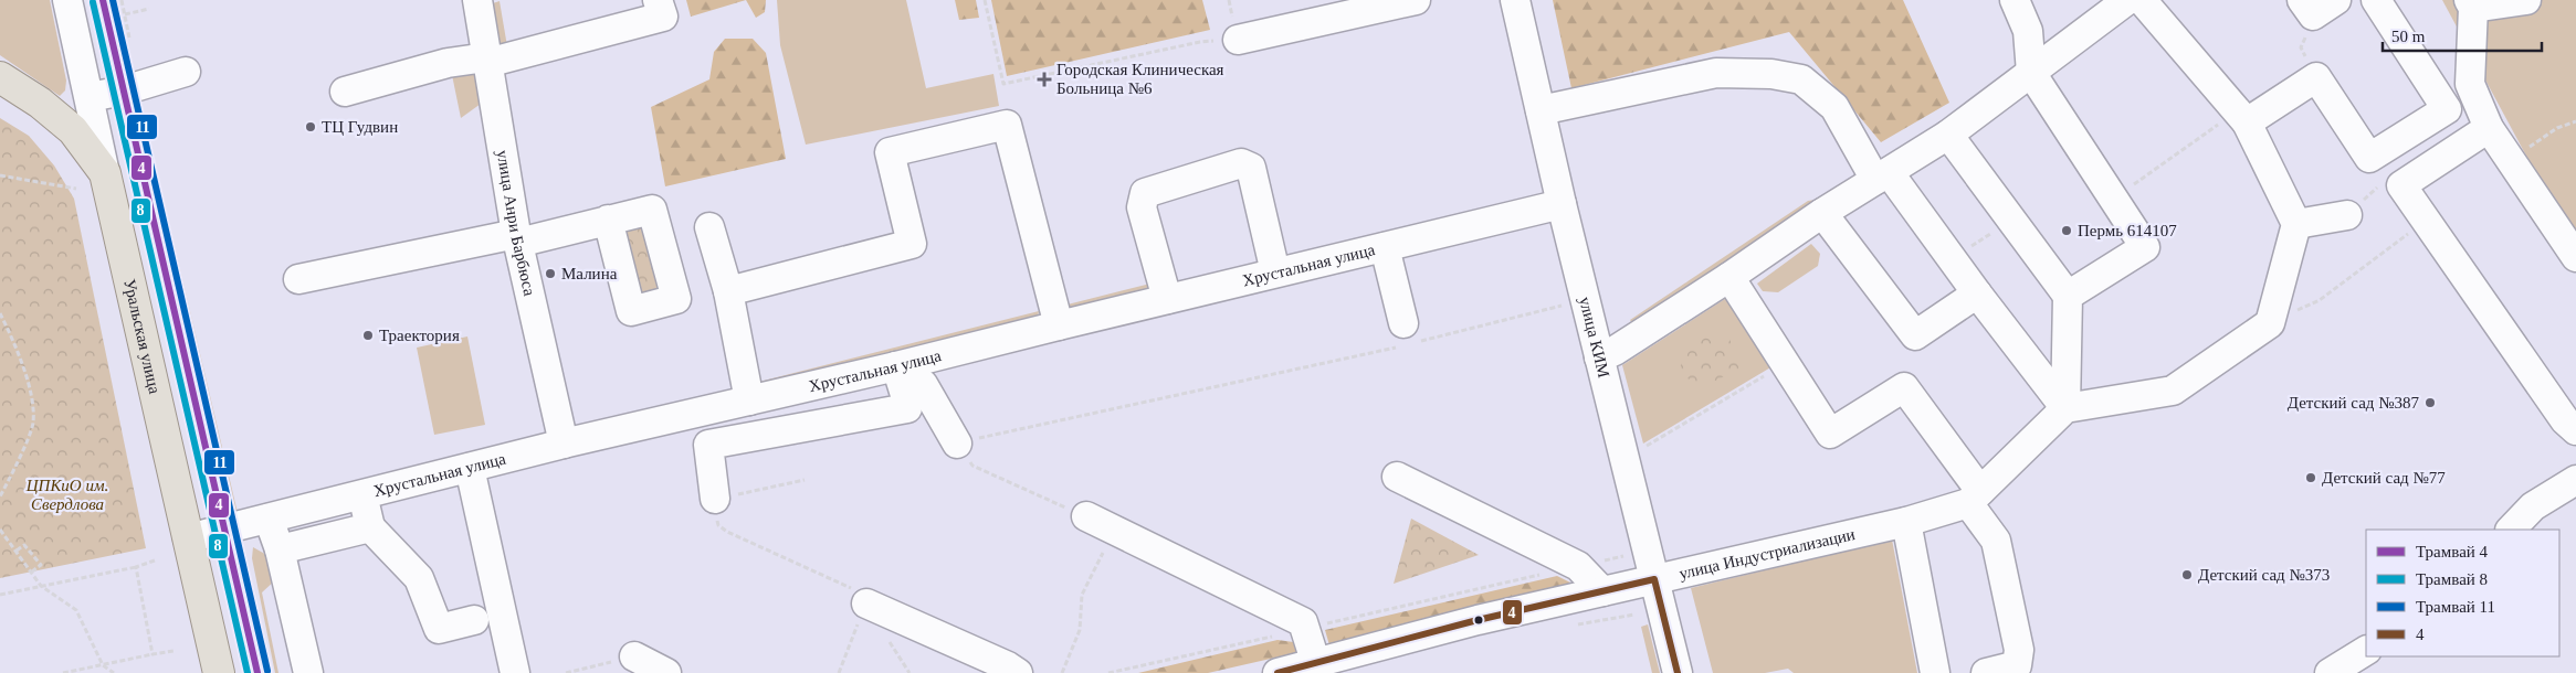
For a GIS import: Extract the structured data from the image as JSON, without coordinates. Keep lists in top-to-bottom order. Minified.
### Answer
{"streets":{"main road":["Уральская улица"],"street":["улица Анри Барбюса","Хрустальная улица","улица КИМ","улица Индустриализации"]},"crossings":[["улица Анри Барбюса","Хрустальная улица"],["Хрустальная улица","Уральская улица"],["Хрустальная улица","улица КИМ"],["улица КИМ","улица Индустриализации"]],"parks":["ЦПКиО им. Свердлова"],"places":{"health":["Городская Клиническая Больница №6"],"other":["ТЦ Гудвин","Пермь 614107","Малина","Траектория","Детский сад №387","Детский сад №77","Детский сад №373"]},"lines":["tram line 4","tram line 11","tram line 8","transit line 4"],"legend":["Трамвай 4","Трамвай 8","Трамвай 11","4"],"scale_bar":"50 m"}
